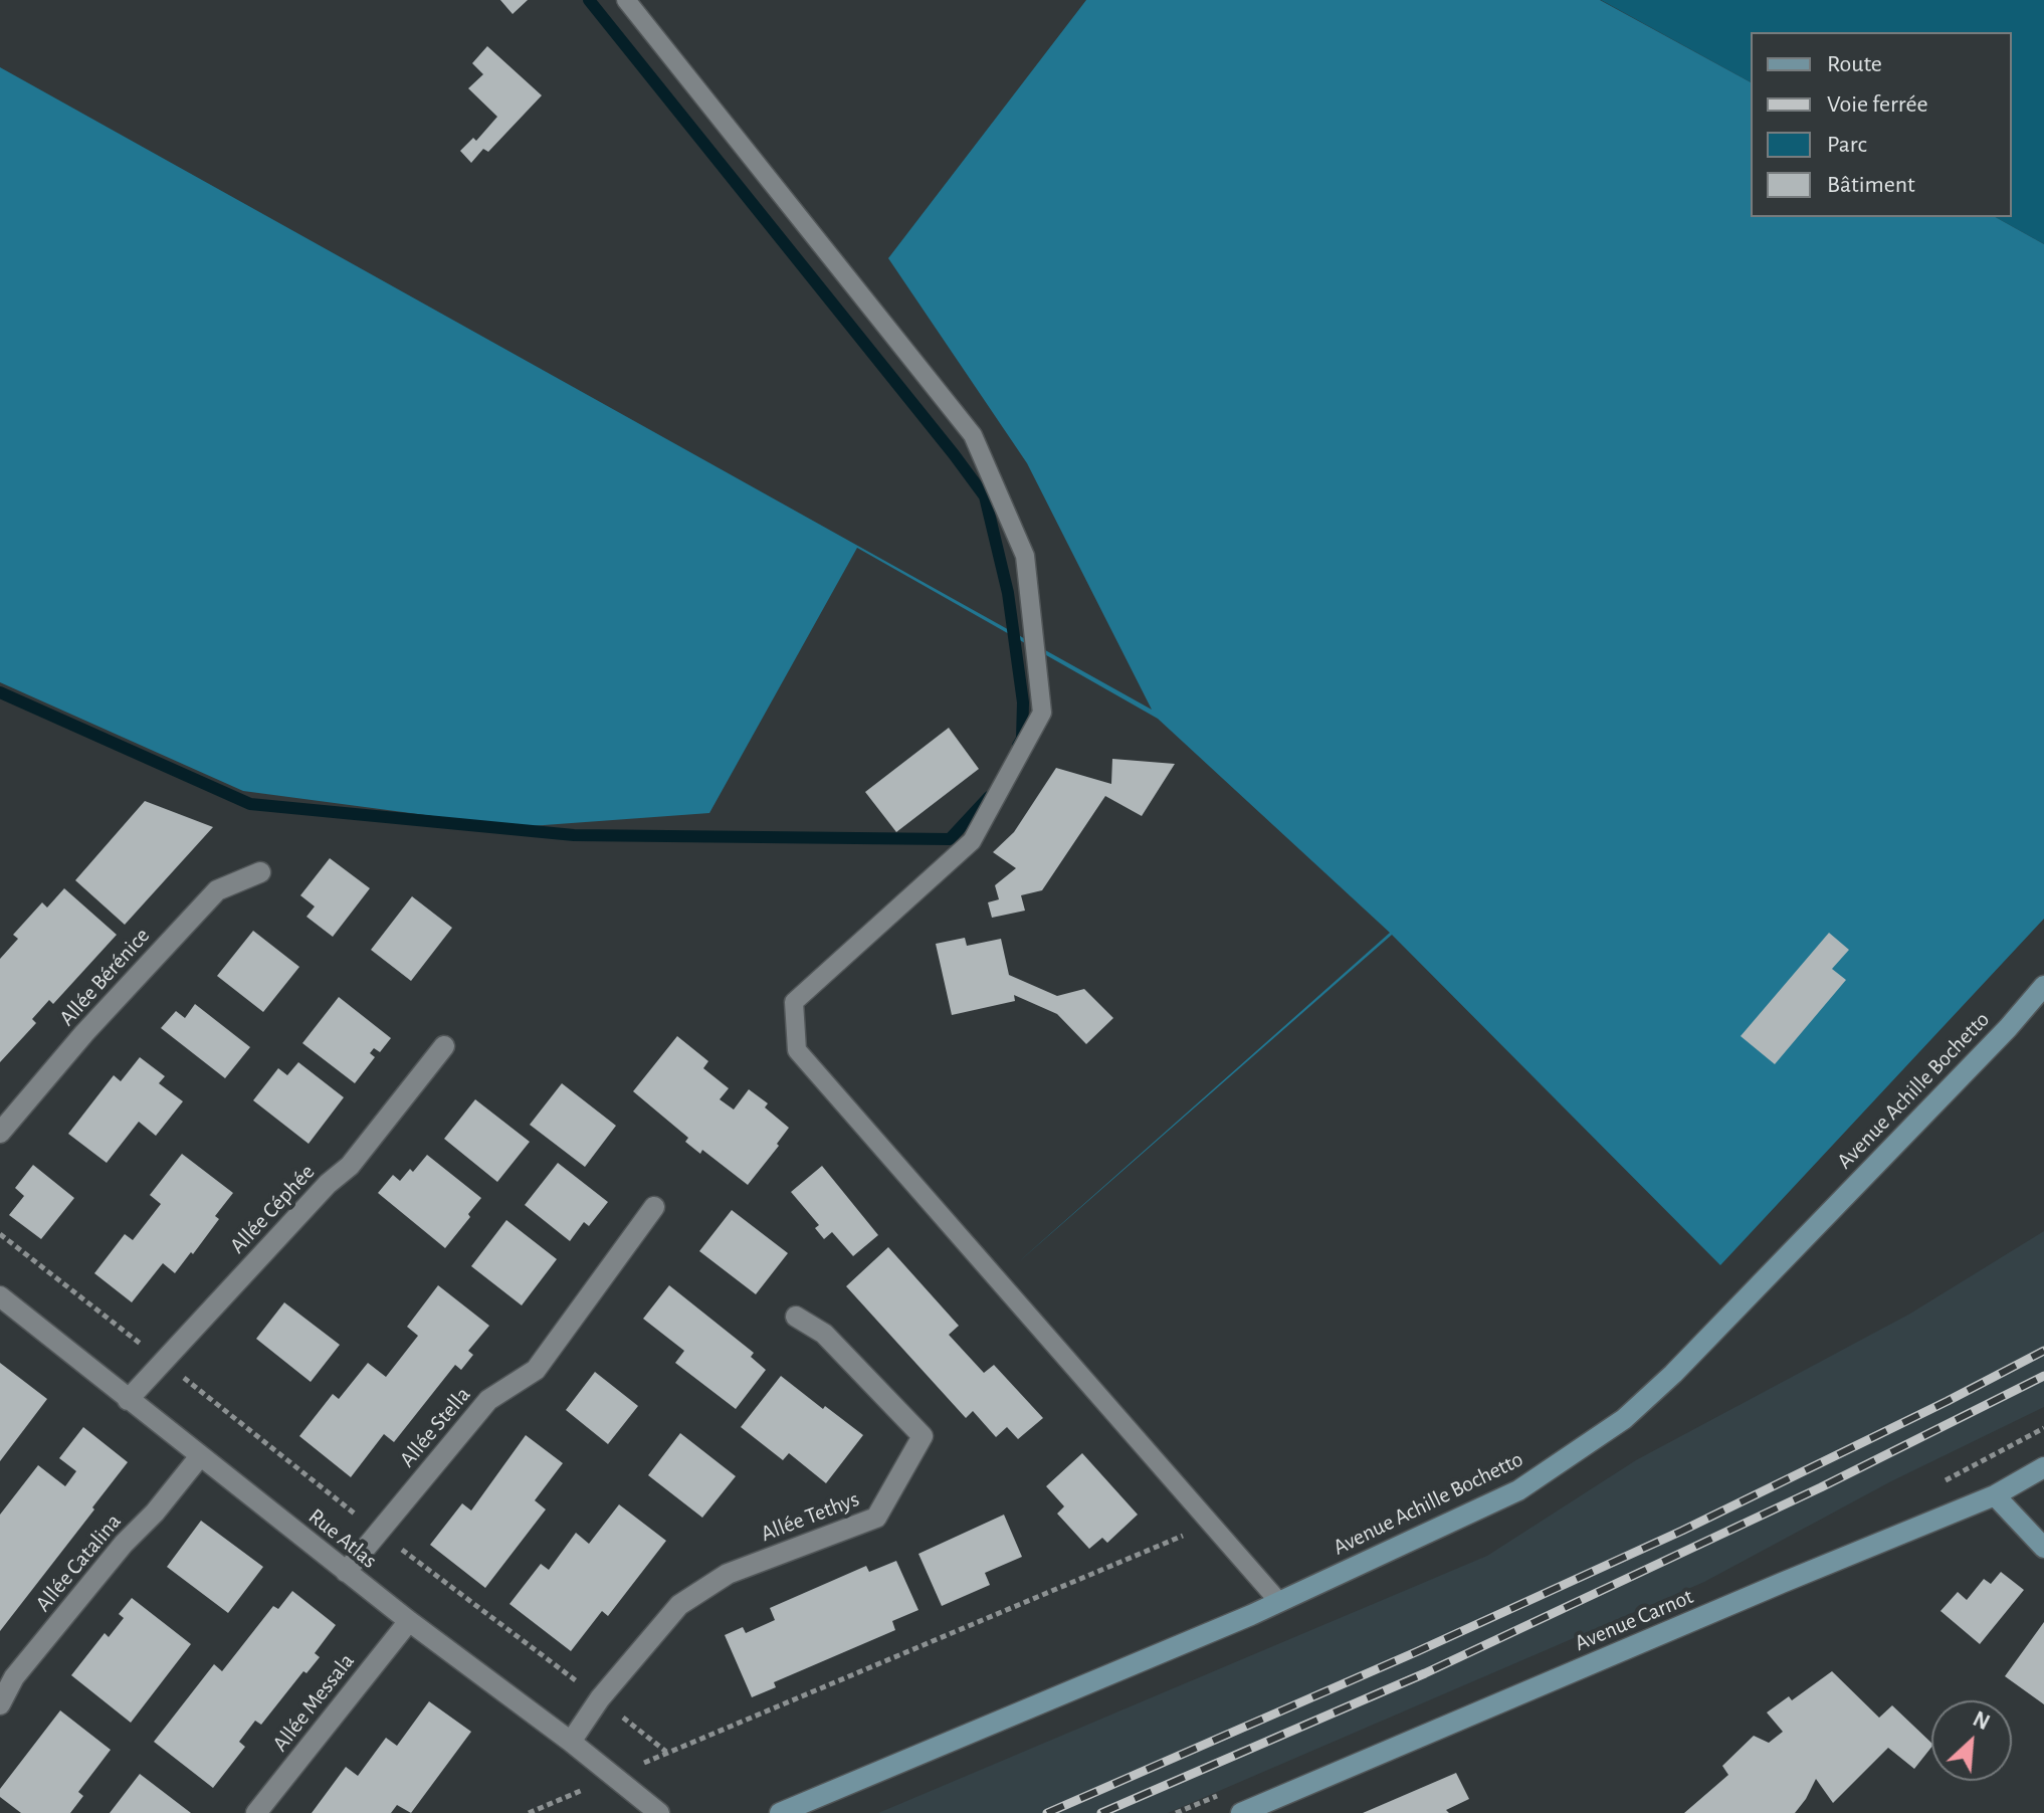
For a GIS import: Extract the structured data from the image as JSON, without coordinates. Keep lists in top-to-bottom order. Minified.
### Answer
{"streets":{"street":["Allée Bérénice","Avenue Achille Bochetto","Allée Céphée","Allée Stella","Allée Tethys","Rue Atlas","Allée Catalina","Avenue Carnot","Allée Messala"]},"crossings":[["Allée Céphée","Rue Atlas"],["Allée Stella","Rue Atlas"],["Allée Tethys","Rue Atlas"],["Rue Atlas","Allée Catalina"],["Rue Atlas","Allée Messala"]],"legend":["Route","Voie ferrée","Parc","Bâtiment"],"north":"top right"}
